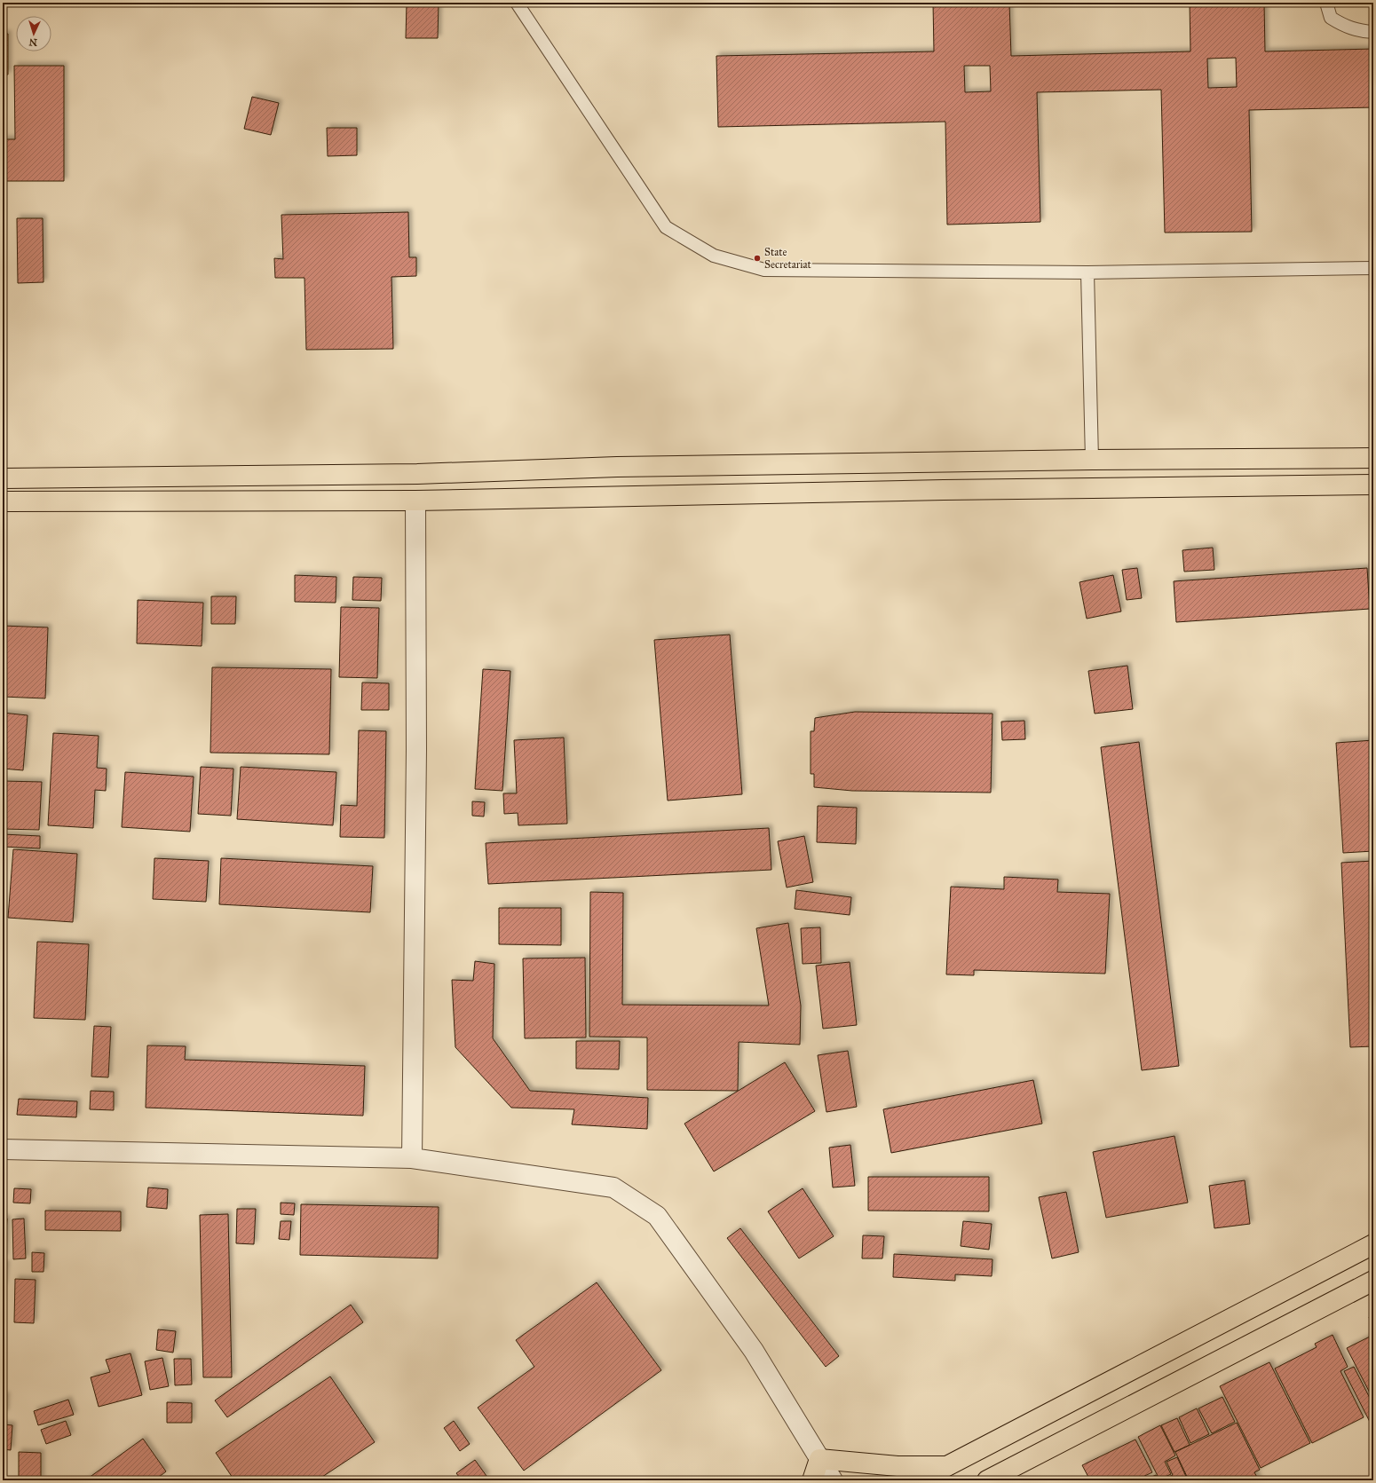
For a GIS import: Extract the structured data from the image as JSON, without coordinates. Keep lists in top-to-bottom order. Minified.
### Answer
{"places":["State Secretariat"],"north":"bottom"}
